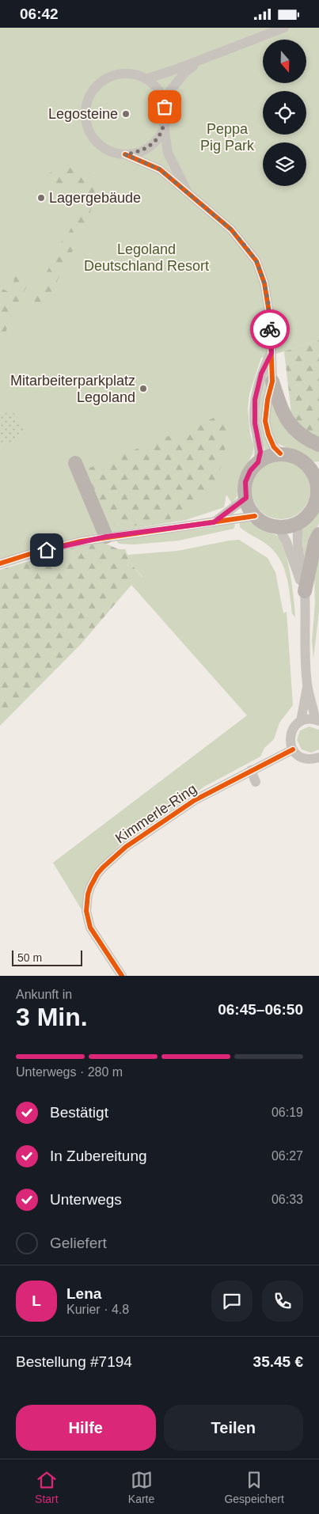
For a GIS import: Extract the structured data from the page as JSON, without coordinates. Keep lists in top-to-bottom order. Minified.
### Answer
{"streets":{"street":["Kimmerle-Ring"]},"parks":["Peppa Pig Park","Legoland Deutschland Resort"],"places":["Legosteine","Lagergebäude","Mitarbeiterparkplatz Legoland"],"scale_bar":"50 m","north":"bottom","page":{"status":"06:42","scale":"50 m","heading":["3 Min.","Ankunft in","06:45–06:50"],"panel":["Lena","Kurier · 4.8","Bestellung #7194","35.45 €"],"bar":"Unterwegs · 280 m","list":[["Bestätigt","06:19"],["In Zubereitung","06:27"],["Unterwegs","06:33"],"Geliefert"],"round":"L","buttons":["Hilfe","Teilen"],"tabs":["Start","Karte","Gespeichert"]}}
